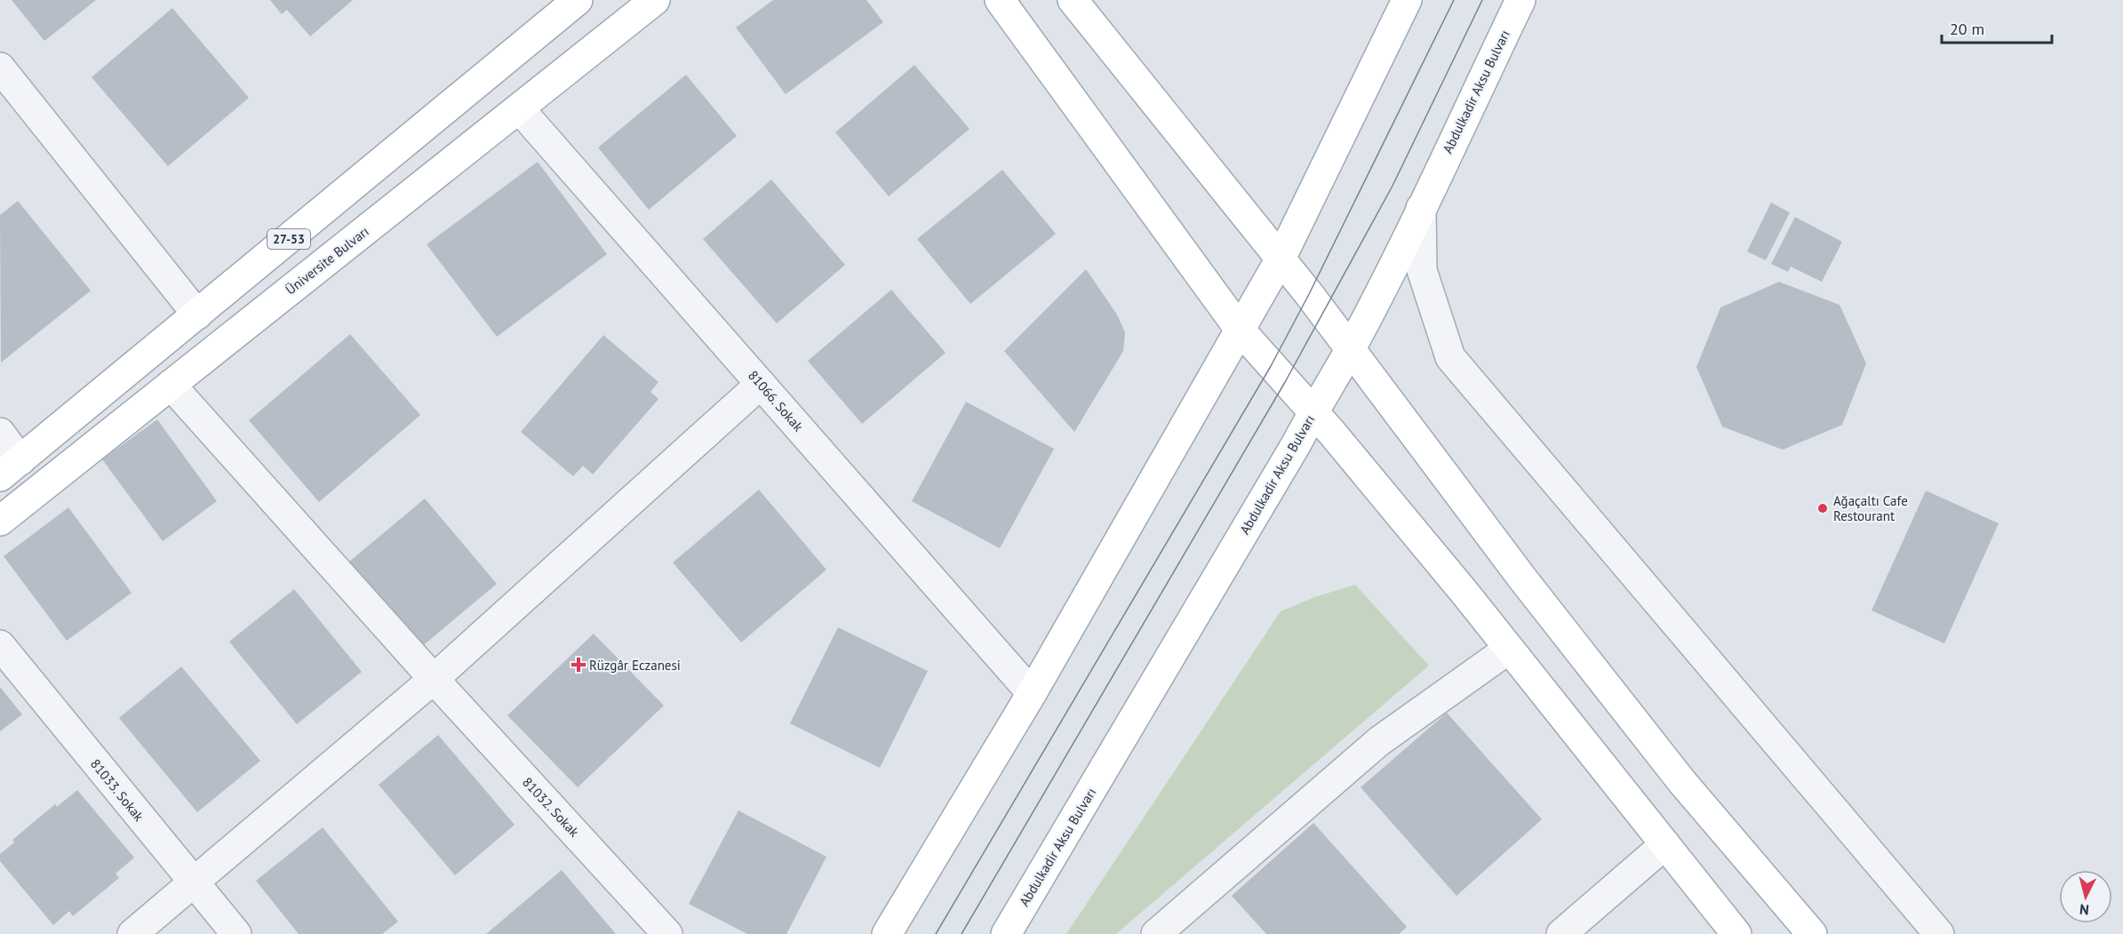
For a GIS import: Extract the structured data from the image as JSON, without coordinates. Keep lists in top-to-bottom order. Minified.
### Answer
{"streets":{"main road":["Abdulkadir Aksu Bulvarı","27-53","Üniversite Bulvarı"],"street":["81066. Sokak","81033. Sokak","81032. Sokak"]},"crossings":[["Üniversite Bulvarı","81066. Sokak"],["Üniversite Bulvarı","81032. Sokak"]],"places":{"other":["Ağaçaltı Cafe Restourant"],"health":["Rüzgâr Eczanesi"]},"scale_bar":"20 m","north":"bottom"}
